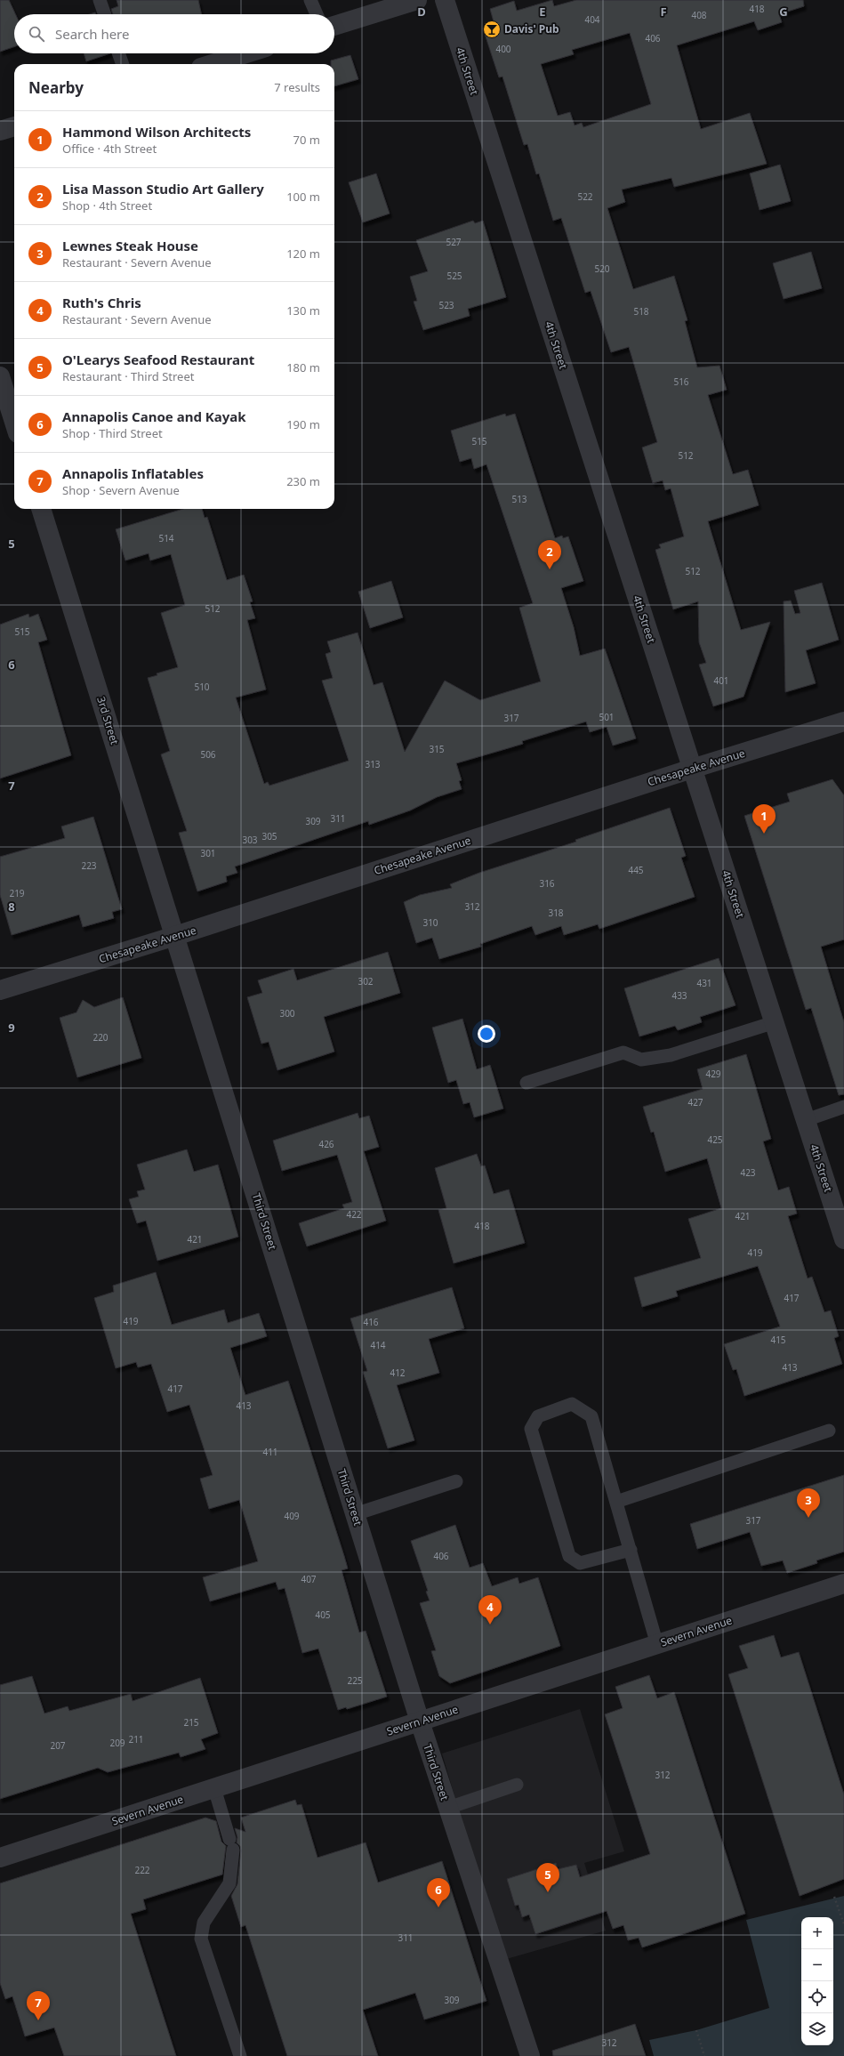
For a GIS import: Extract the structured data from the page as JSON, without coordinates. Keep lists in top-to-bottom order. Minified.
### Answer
{"streets":{"street":["4th Street","3rd Street","Chesapeake Avenue","Third Street","Severn Avenue"]},"crossings":[["4th Street","Chesapeake Avenue"],["3rd Street","Chesapeake Avenue"],["3rd Street","Third Street"],["Chesapeake Avenue","Third Street"],["Third Street","Severn Avenue"]],"places":{"bar":["Davis' Pub"]},"house_numbers":["418","408","404","406","400","522","527","520","525","523","518","516","515","512","513","514","512","512","515","401","510","501","317","315","506","313","311","309","305","303","301","223","445","316","219","312","318","310","302","431","433","300","220","429","427","425","426","423","422","421","418","421","419","417","419","416","415","414","413","412","417","413","411","409","317","406","407","405","225","215","211","209","207","312","222","311","309","312"],"page":{"search":"Search here","heading":["Nearby","7 results"],"list":[{"mark":"1","name":"Hammond Wilson Architects","note":"Office · 4th Street","value":"70 m"},{"mark":"2","name":"Lisa Masson Studio Art Gallery","note":"Shop · 4th Street","value":"100 m"},{"mark":"3","name":"Lewnes Steak House","note":"Restaurant · Severn Avenue","value":"120 m"},{"mark":"4","name":"Ruth's Chris","note":"Restaurant · Severn Avenue","value":"130 m"},{"mark":"5","name":"O'Learys Seafood Restaurant","note":"Restaurant · Third Street","value":"180 m"},{"mark":"6","name":"Annapolis Canoe and Kayak","note":"Shop · Third Street","value":"190 m"},{"mark":"7","name":"Annapolis Inflatables","note":"Shop · Severn Avenue","value":"230 m"}],"pins":["2","1","3","4","5","6","7"],"map_buttons":["+","−"]},"grid":{"columns":["D","E","F","G"],"rows":["5","6","7","8","9"]}}
